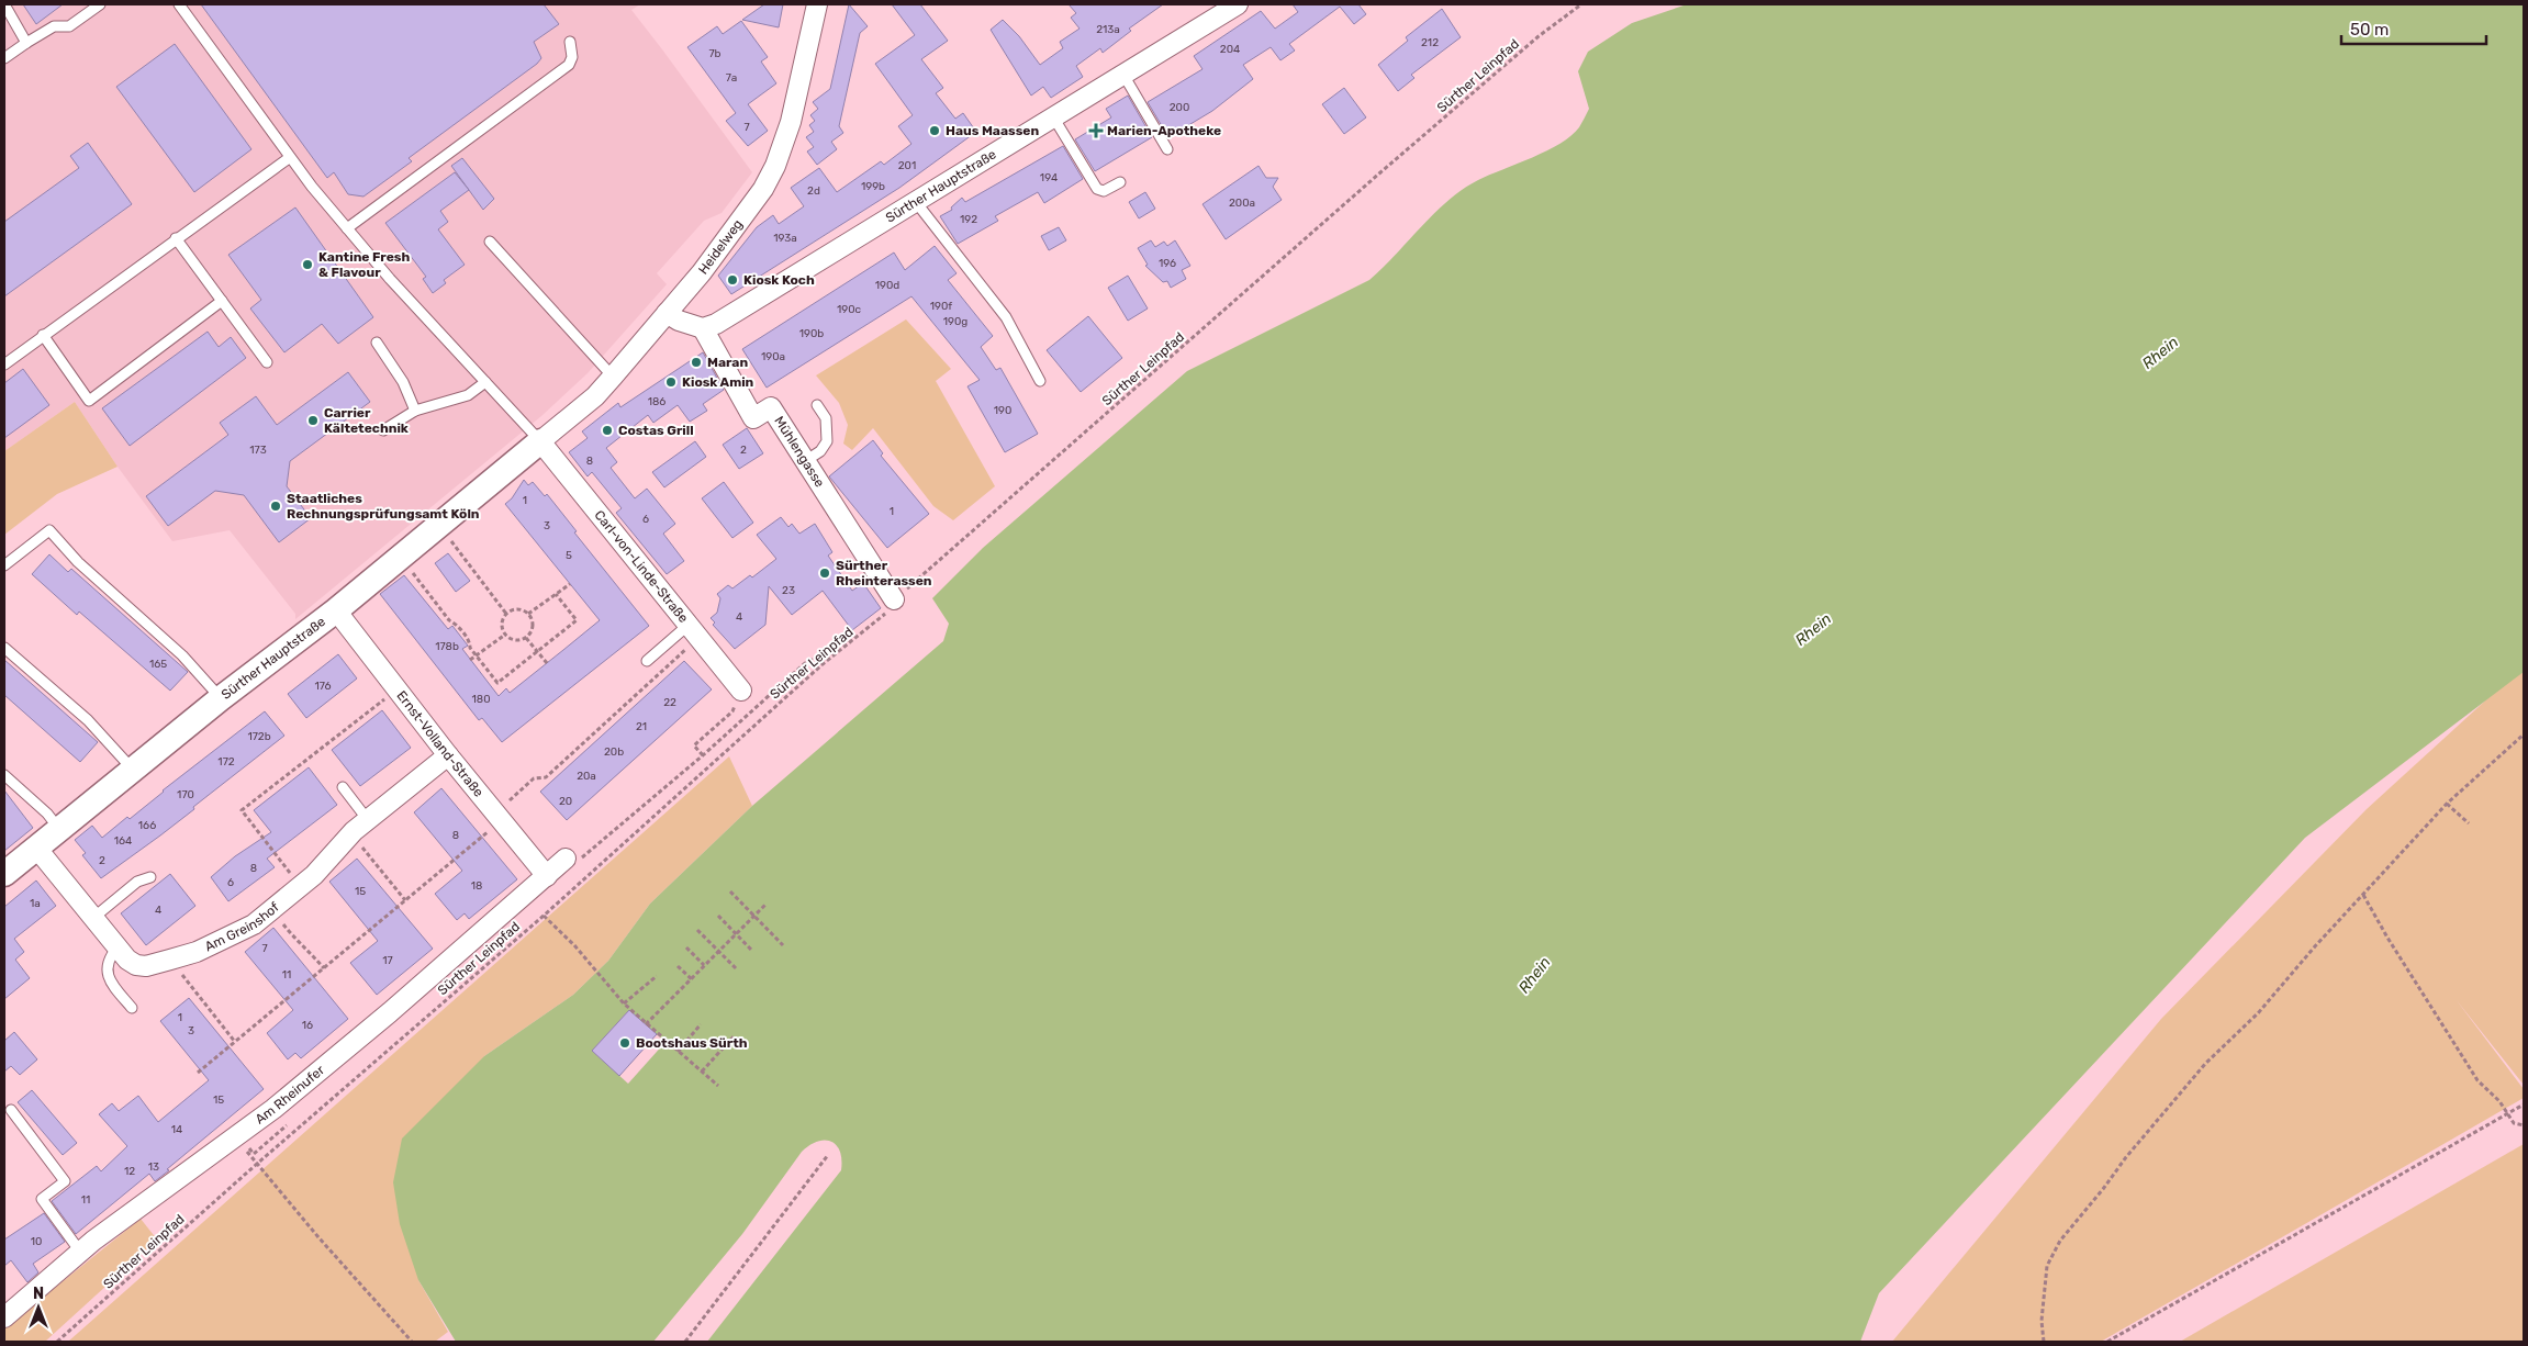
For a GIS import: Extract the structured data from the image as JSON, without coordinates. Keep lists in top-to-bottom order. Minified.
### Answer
{"streets":{"street":["Sürther Hauptstraße","Heidelweg","Mühlengasse","Carl-von-Linde-Straße","Ernst-Volland-Straße","Am Greinshof","Am Rheinufer"],"path":["Sürther Leinpfad"]},"crossings":[["Sürther Leinpfad","Mühlengasse"],["Sürther Hauptstraße","Heidelweg"],["Sürther Hauptstraße","Mühlengasse"],["Sürther Hauptstraße","Carl-von-Linde-Straße"],["Sürther Hauptstraße","Ernst-Volland-Straße"],["Sürther Hauptstraße","Am Greinshof"],["Heidelweg","Carl-von-Linde-Straße"],["Ernst-Volland-Straße","Am Greinshof"],["Ernst-Volland-Straße","Am Rheinufer"]],"water":["Rhein"],"places":{"other":["Haus Maassen","Kantine Fresh & Flavour","Kiosk Koch","Maran","Kiosk Amin","Carrier Kältetechnik","Costas Grill","Staatliches Rechnungsprüfungsamt Köln","Sürther Rheinterassen","Bootshaus Sürth"],"health":["Marien-Apotheke"]},"house_numbers":["213a","212","204","7b","7a","200","7","201","194","199b","2d","200a","192","193a","196","190d","190f","190c","190g","190b","190a","186","190","173","2","8","1","1","6","3","5","23","4","178b","165","176","180","22","21","172b","20b","172","20a","170","20","166","8","164","2","8","6","18","15","1a","4","7","17","11","1","16","3","15","14","13","12","11","10"],"scale_bar":"50 m","north":"top"}
